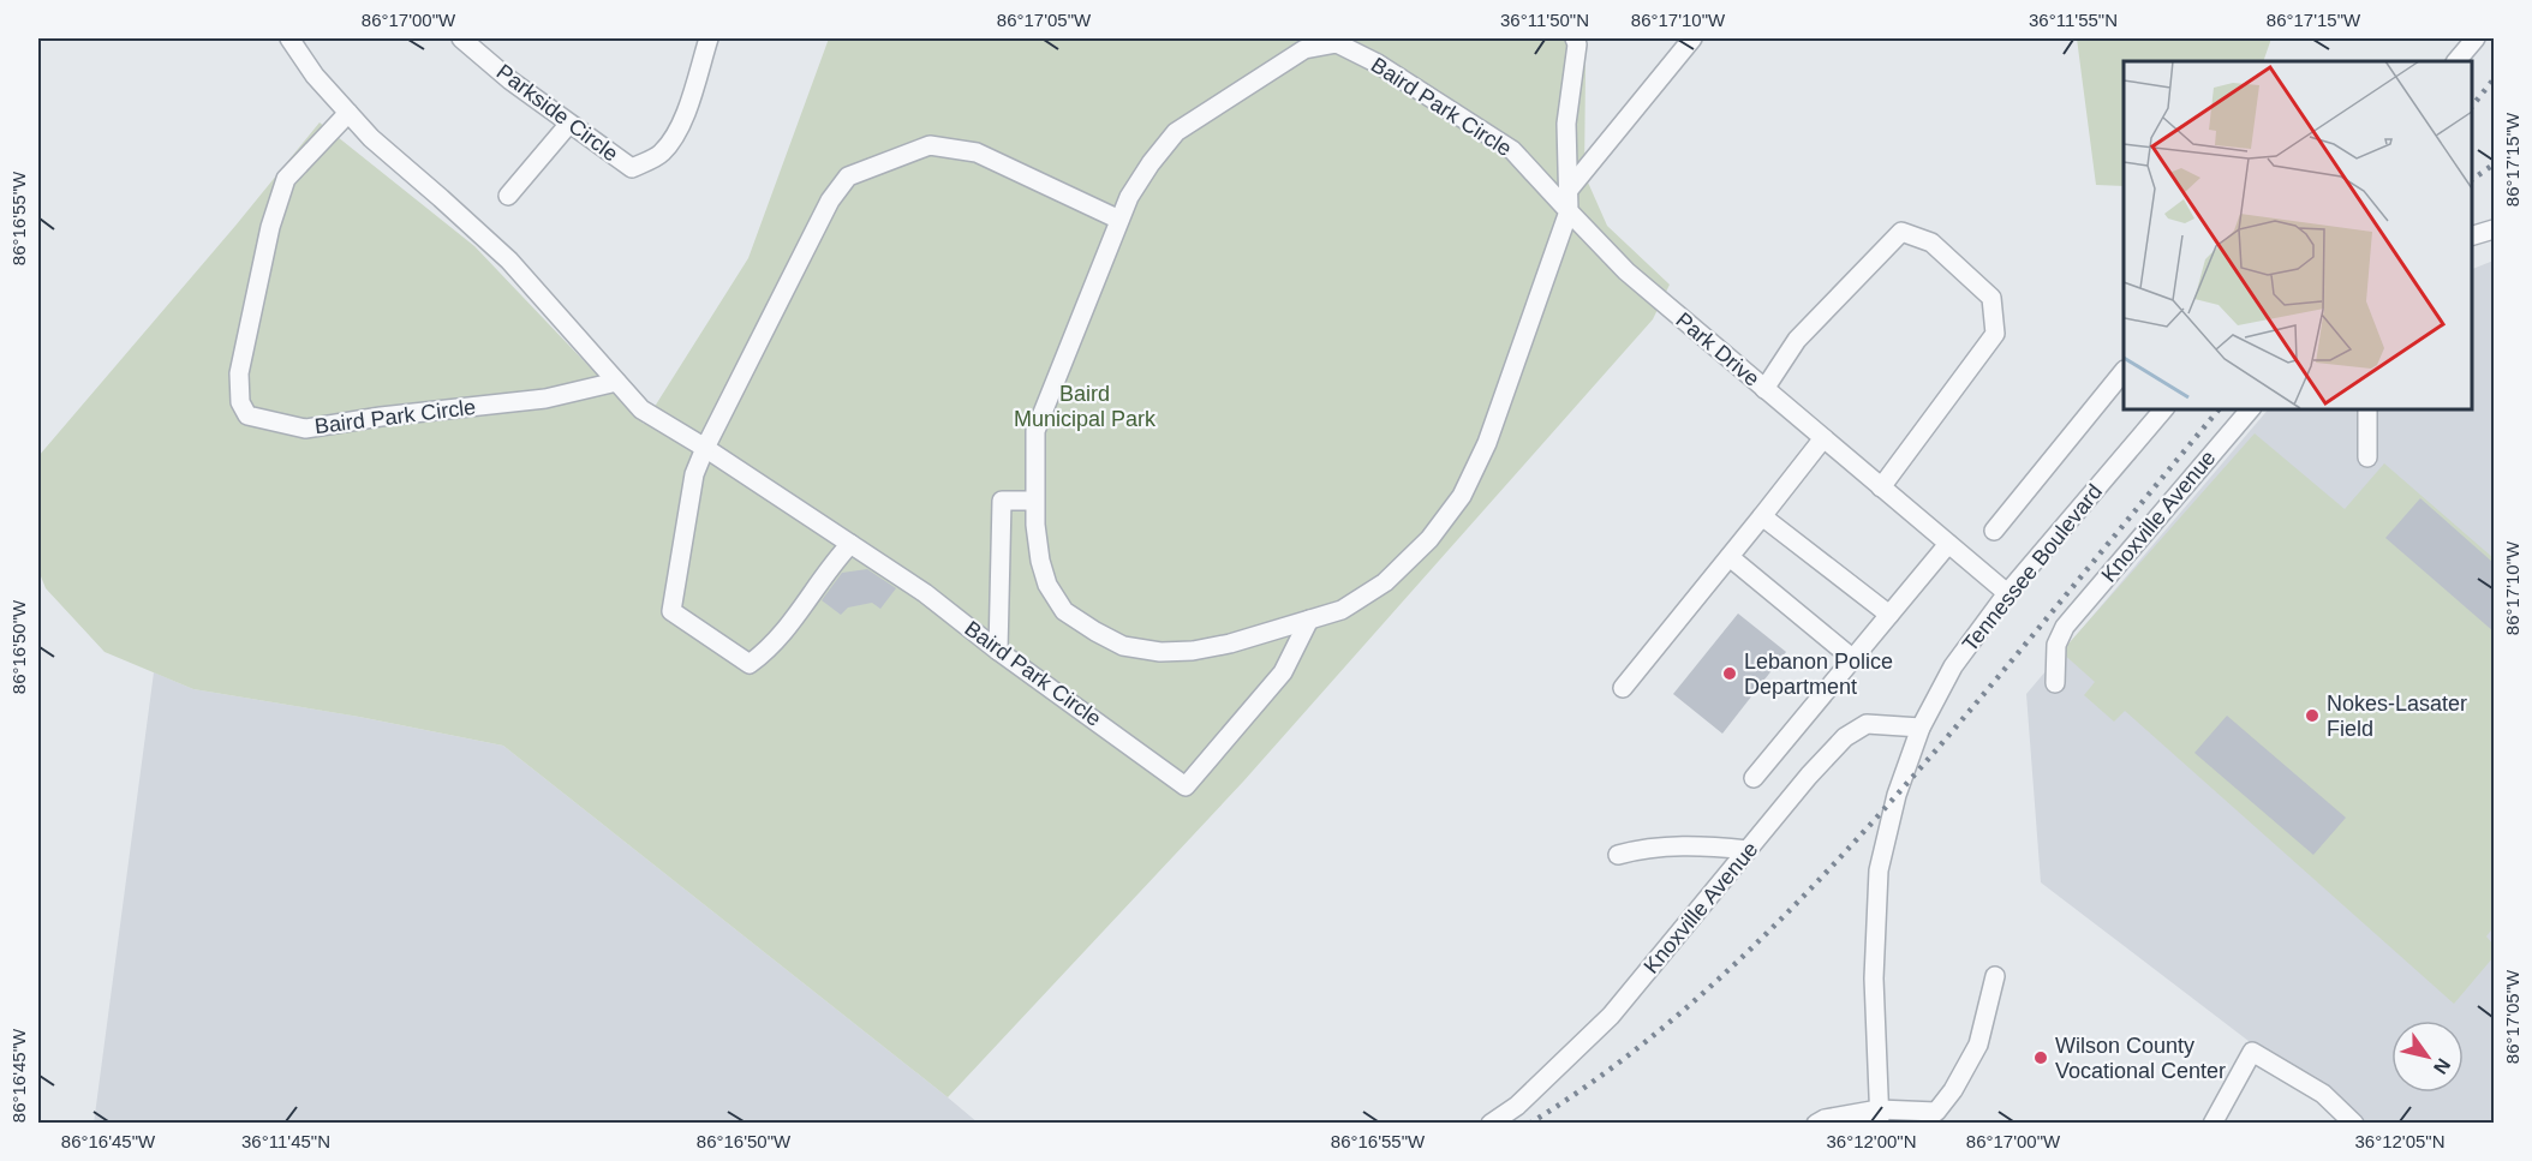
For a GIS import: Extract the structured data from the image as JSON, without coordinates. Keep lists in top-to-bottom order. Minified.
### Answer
{"streets":{"street":["Baird Park Circle","Parkside Circle","Park Drive","Knoxville Avenue","Tennessee Boulevard"]},"crossings":[["Baird Park Circle","Park Drive"],["Park Drive","Tennessee Boulevard"],["Knoxville Avenue","Tennessee Boulevard"]],"parks":["Baird Municipal Park"],"places":["Lebanon Police Department","Nokes-Lasater Field","Wilson County Vocational Center"],"north":"bottom right","coordinates":["86°17'00\"W","86°17'05\"W","36°11'50\"N","86°17'10\"W","36°11'55\"N","86°17'15\"W","86°16'55\"W","86°16'50\"W","86°16'45\"W","36°11'45\"N","36°12'00\"N","36°12'05\"N"]}
